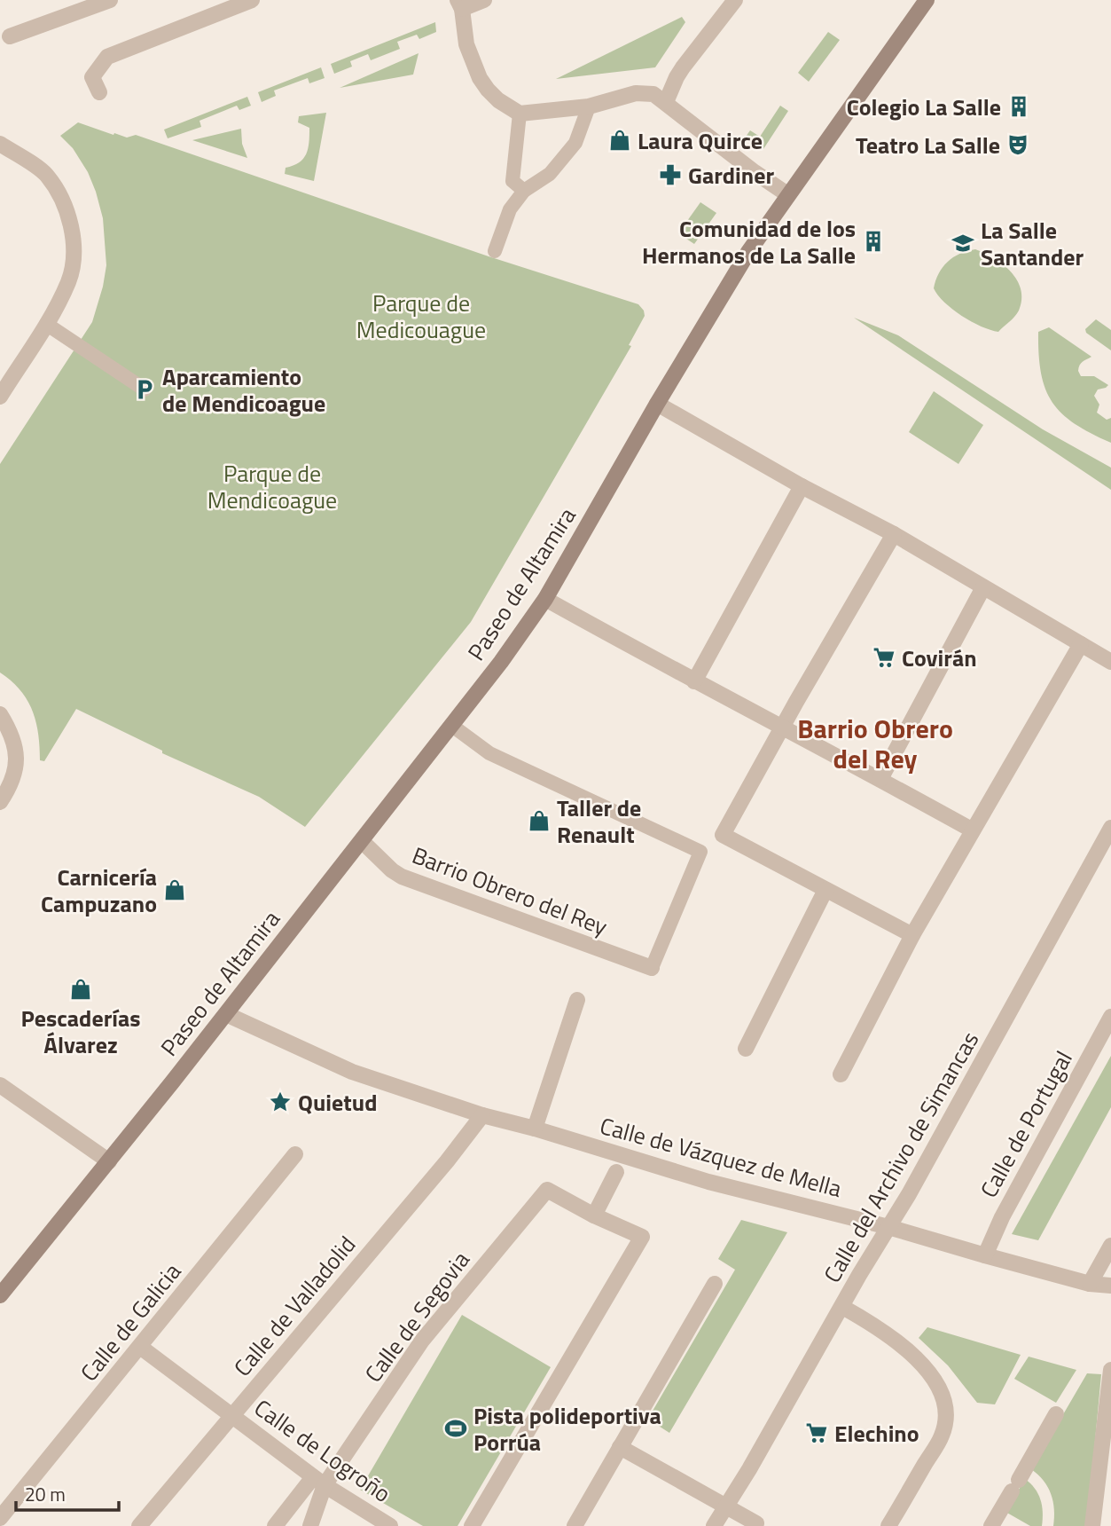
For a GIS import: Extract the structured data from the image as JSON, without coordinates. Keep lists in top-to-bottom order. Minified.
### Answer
{"streets":{"main road":["Paseo de Altamira"],"street":["Barrio Obrero del Rey","Calle de Portugal","Calle de Vázquez de Mella","Calle del Archivo de Simancas","Calle de Valladolid","Calle de Segovia","Calle de Galicia","Calle de Logroño"]},"crossings":[["Paseo de Altamira","Barrio Obrero del Rey"],["Paseo de Altamira","Calle de Vázquez de Mella"],["Calle de Portugal","Calle de Vázquez de Mella"],["Calle de Vázquez de Mella","Calle del Archivo de Simancas"],["Calle de Vázquez de Mella","Calle de Valladolid"],["Calle de Valladolid","Calle de Logroño"],["Calle de Segovia","Calle de Logroño"],["Calle de Galicia","Calle de Logroño"]],"districts":["Barrio Obrero del Rey"],"parks":["Parque de Medicouague","Parque de Mendicoague"],"places":{"building":["Colegio La Salle","Comunidad de los Hermanos de La Salle"],"shop":["Laura Quirce","Taller de Renault","Carnicería Campuzano","Pescaderías Álvarez"],"theatre":["Teatro La Salle"],"pharmacy":["Gardiner"],"school or university":["La Salle Santander"],"parking":["Aparcamiento de Mendicoague"],"supermarket":["Covirán","Elechino"],"place":["Quietud"],"sports":["Pista polideportiva Porrúa"]},"scale_bar":"20 m"}
